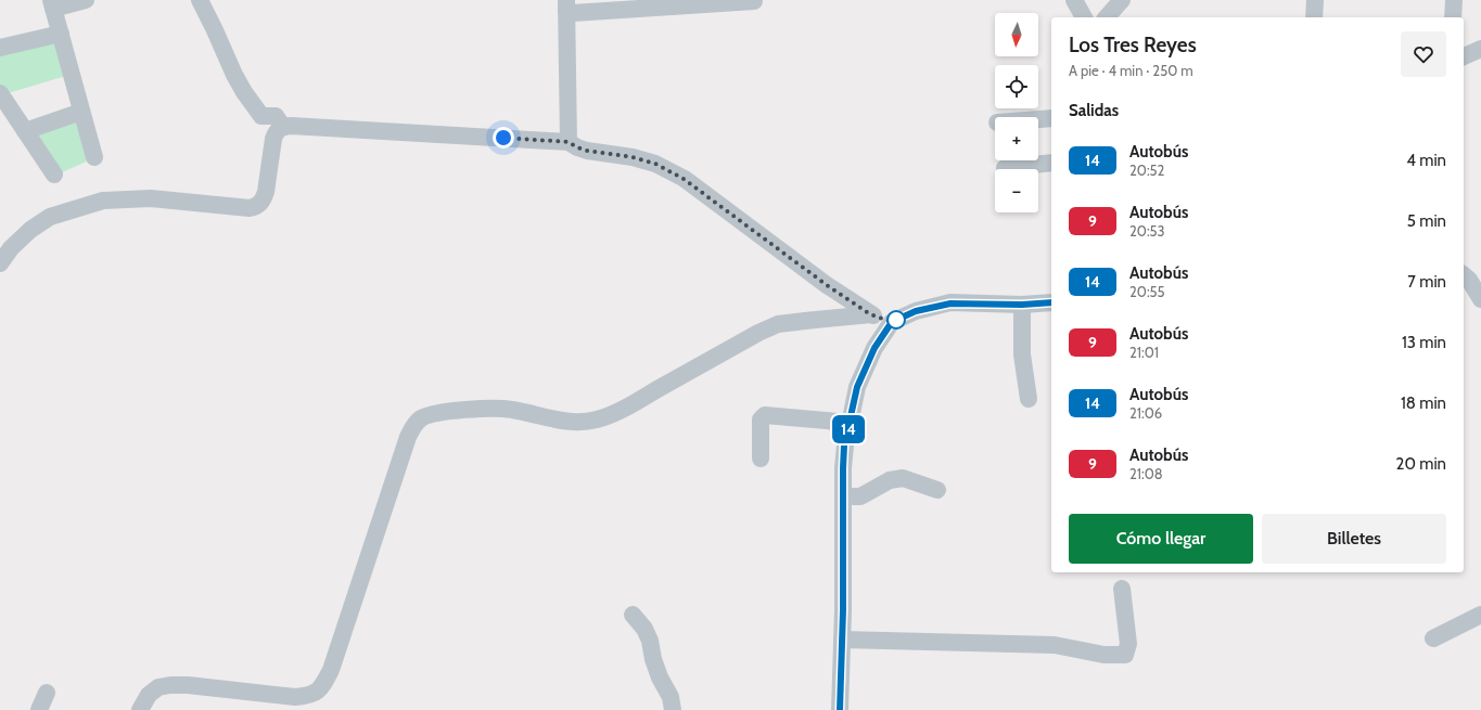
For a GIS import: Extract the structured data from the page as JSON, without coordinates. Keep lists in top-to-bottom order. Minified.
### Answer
{"lines":["bus line 14"],"north":"bottom","page":{"on_map":"14","map_buttons":["+","−"],"heading":[["Los Tres Reyes","A pie · 4 min · 250 m"],"Salidas"],"list":[{"mark":"14","name":"Autobús","note":"20:52","value":"4 min"},{"mark":"9","name":"Autobús","note":"20:53","value":"5 min"},{"mark":"14","name":"Autobús","note":"20:55","value":"7 min"},{"mark":"9","name":"Autobús","note":"21:01","value":"13 min"},{"mark":"14","name":"Autobús","note":"21:06","value":"18 min"},{"mark":"9","name":"Autobús","note":"21:08","value":"20 min"}],"buttons":["Cómo llegar","Billetes"]}}
